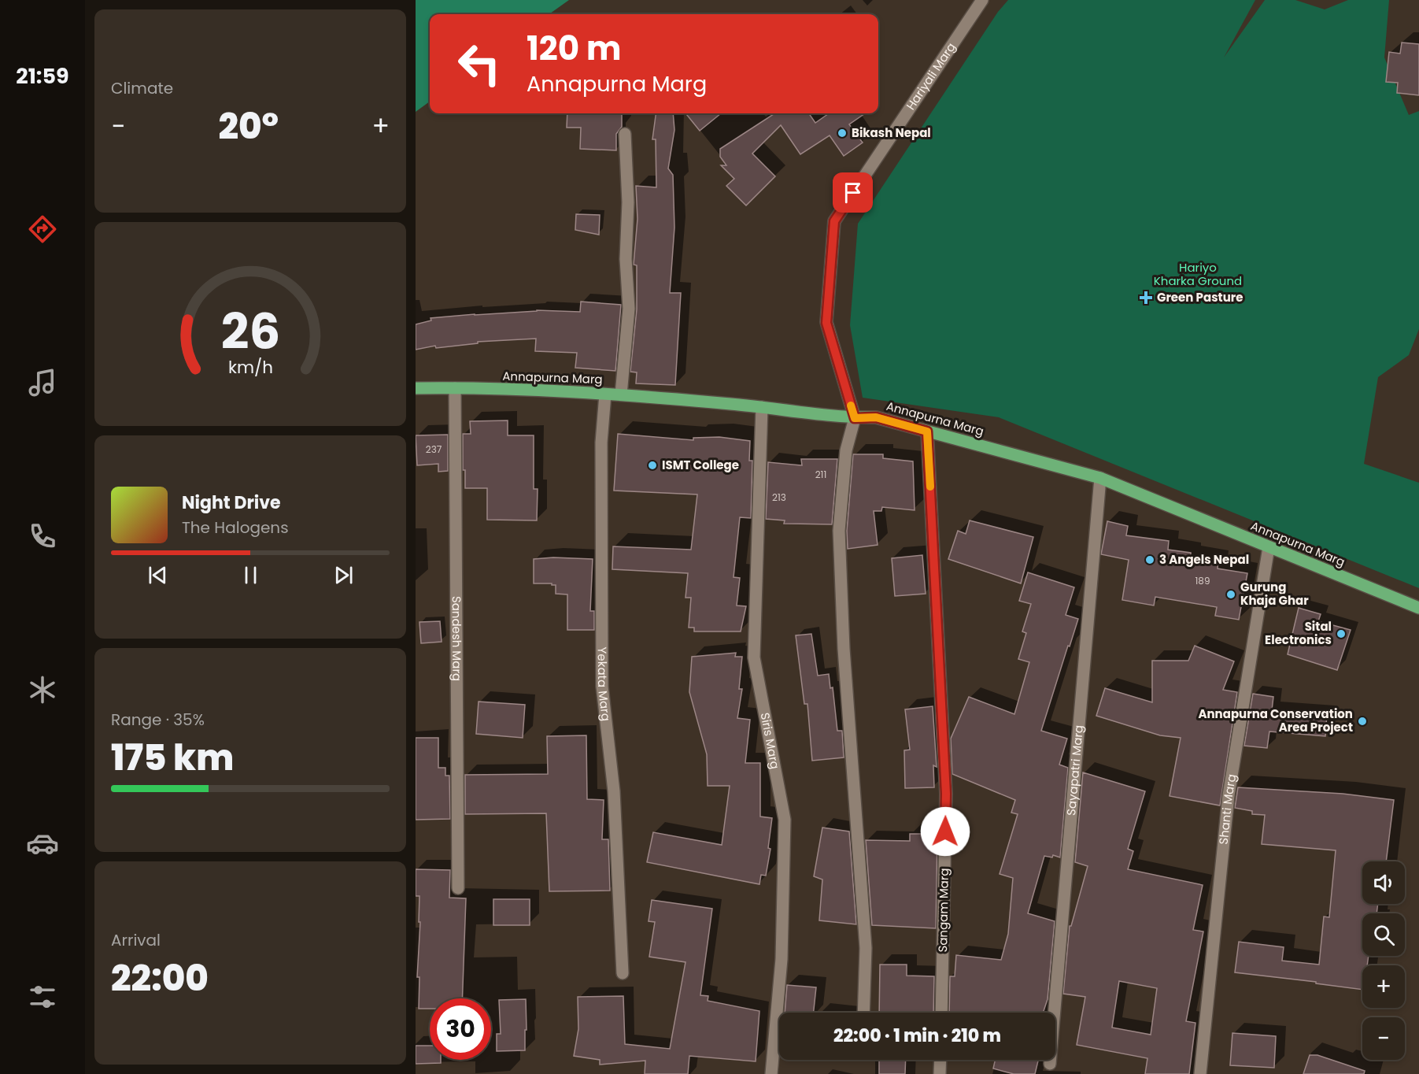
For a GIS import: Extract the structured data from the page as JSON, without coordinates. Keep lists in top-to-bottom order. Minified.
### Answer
{"streets":{"main road":["Annapurna Marg"],"street":["Hariyali Marg","Sandesh Marg","Yekata Marg","Siris Marg","Sayapatri Marg","Shanti Marg","Sangam Marg"]},"crossings":[["Hariyali Marg","Annapurna Marg"],["Annapurna Marg","Sandesh Marg"],["Annapurna Marg","Yekata Marg"],["Annapurna Marg","Siris Marg"],["Annapurna Marg","Sayapatri Marg"],["Annapurna Marg","Shanti Marg"],["Annapurna Marg","Sangam Marg"]],"parks":["Hariyo Kharka Ground"],"places":{"other":["Bikash Nepal","ISMT College","3 Angels Nepal","Gurung Khaja Ghar","Sital Electronics","Annapurna Conservation Area Project"],"health":["Green Pasture"]},"house_numbers":["237","211","213","189"],"page":{"tabs":"21:59","tile":["Climate",["Range · 35%","175 km"],["Arrival","22:00"]],"turn":["120 m","Annapurna Marg"],"heat":["−","20°","+"],"song":["Night Drive","The Halogens"],"map_buttons":["+","−"],"limit":"30","trip":"22:00 · 1 min · 210 m","gauge":["26","km/h"]}}
